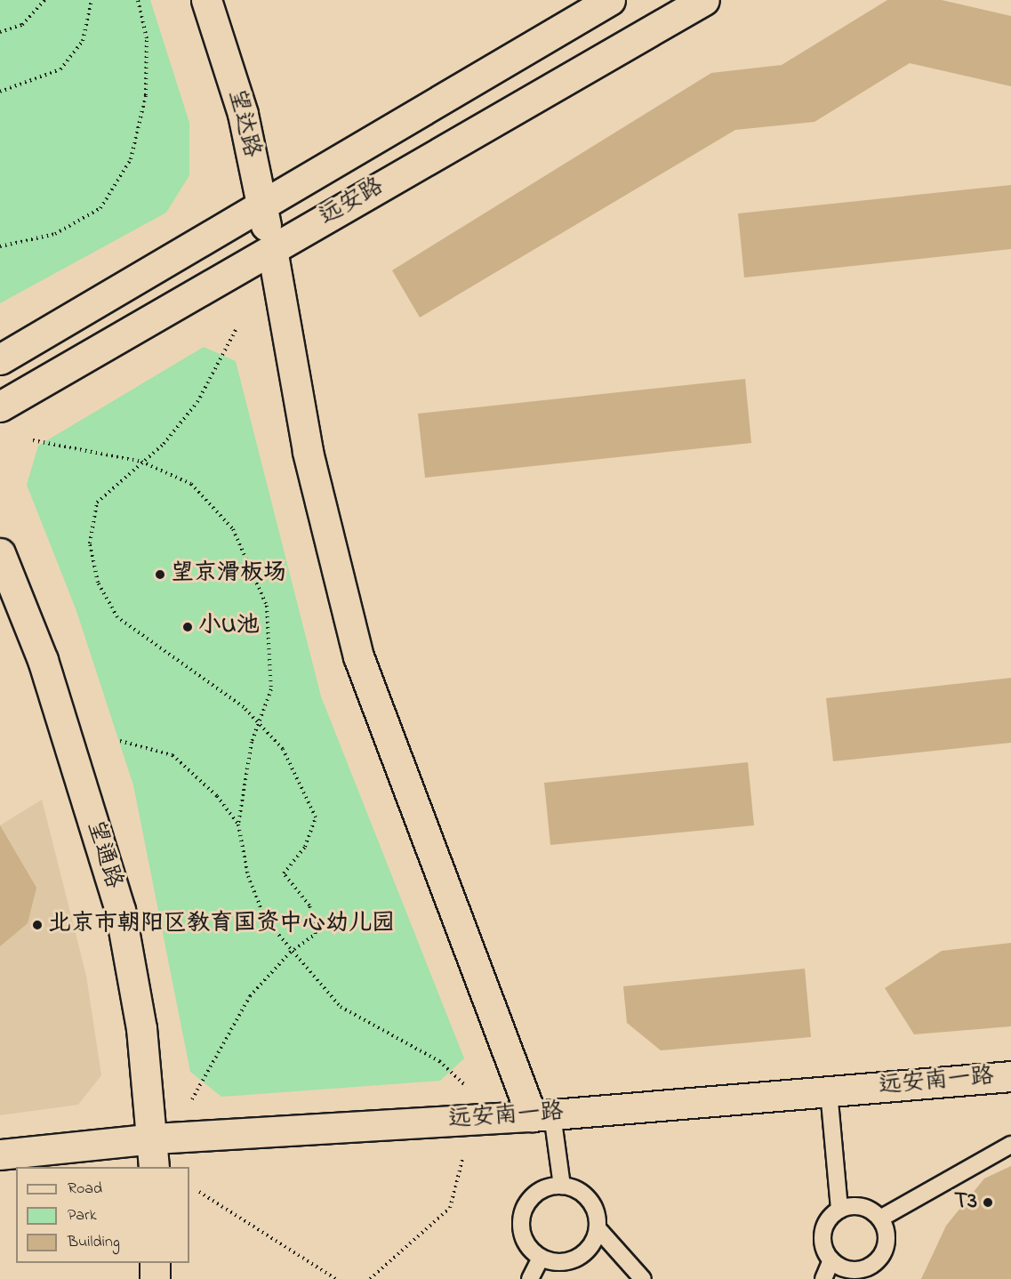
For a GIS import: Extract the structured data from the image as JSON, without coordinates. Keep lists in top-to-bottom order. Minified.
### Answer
{"streets":{"street":["望达路","远安路","望通路","远安南一路"]},"crossings":[["望达路","远安路"],["望达路","远安南一路"],["望通路","远安南一路"]],"places":["望京滑板场","小U池","北京市朝阳区教育国资中心幼儿园","T3"],"legend":["Road","Park","Building"]}
